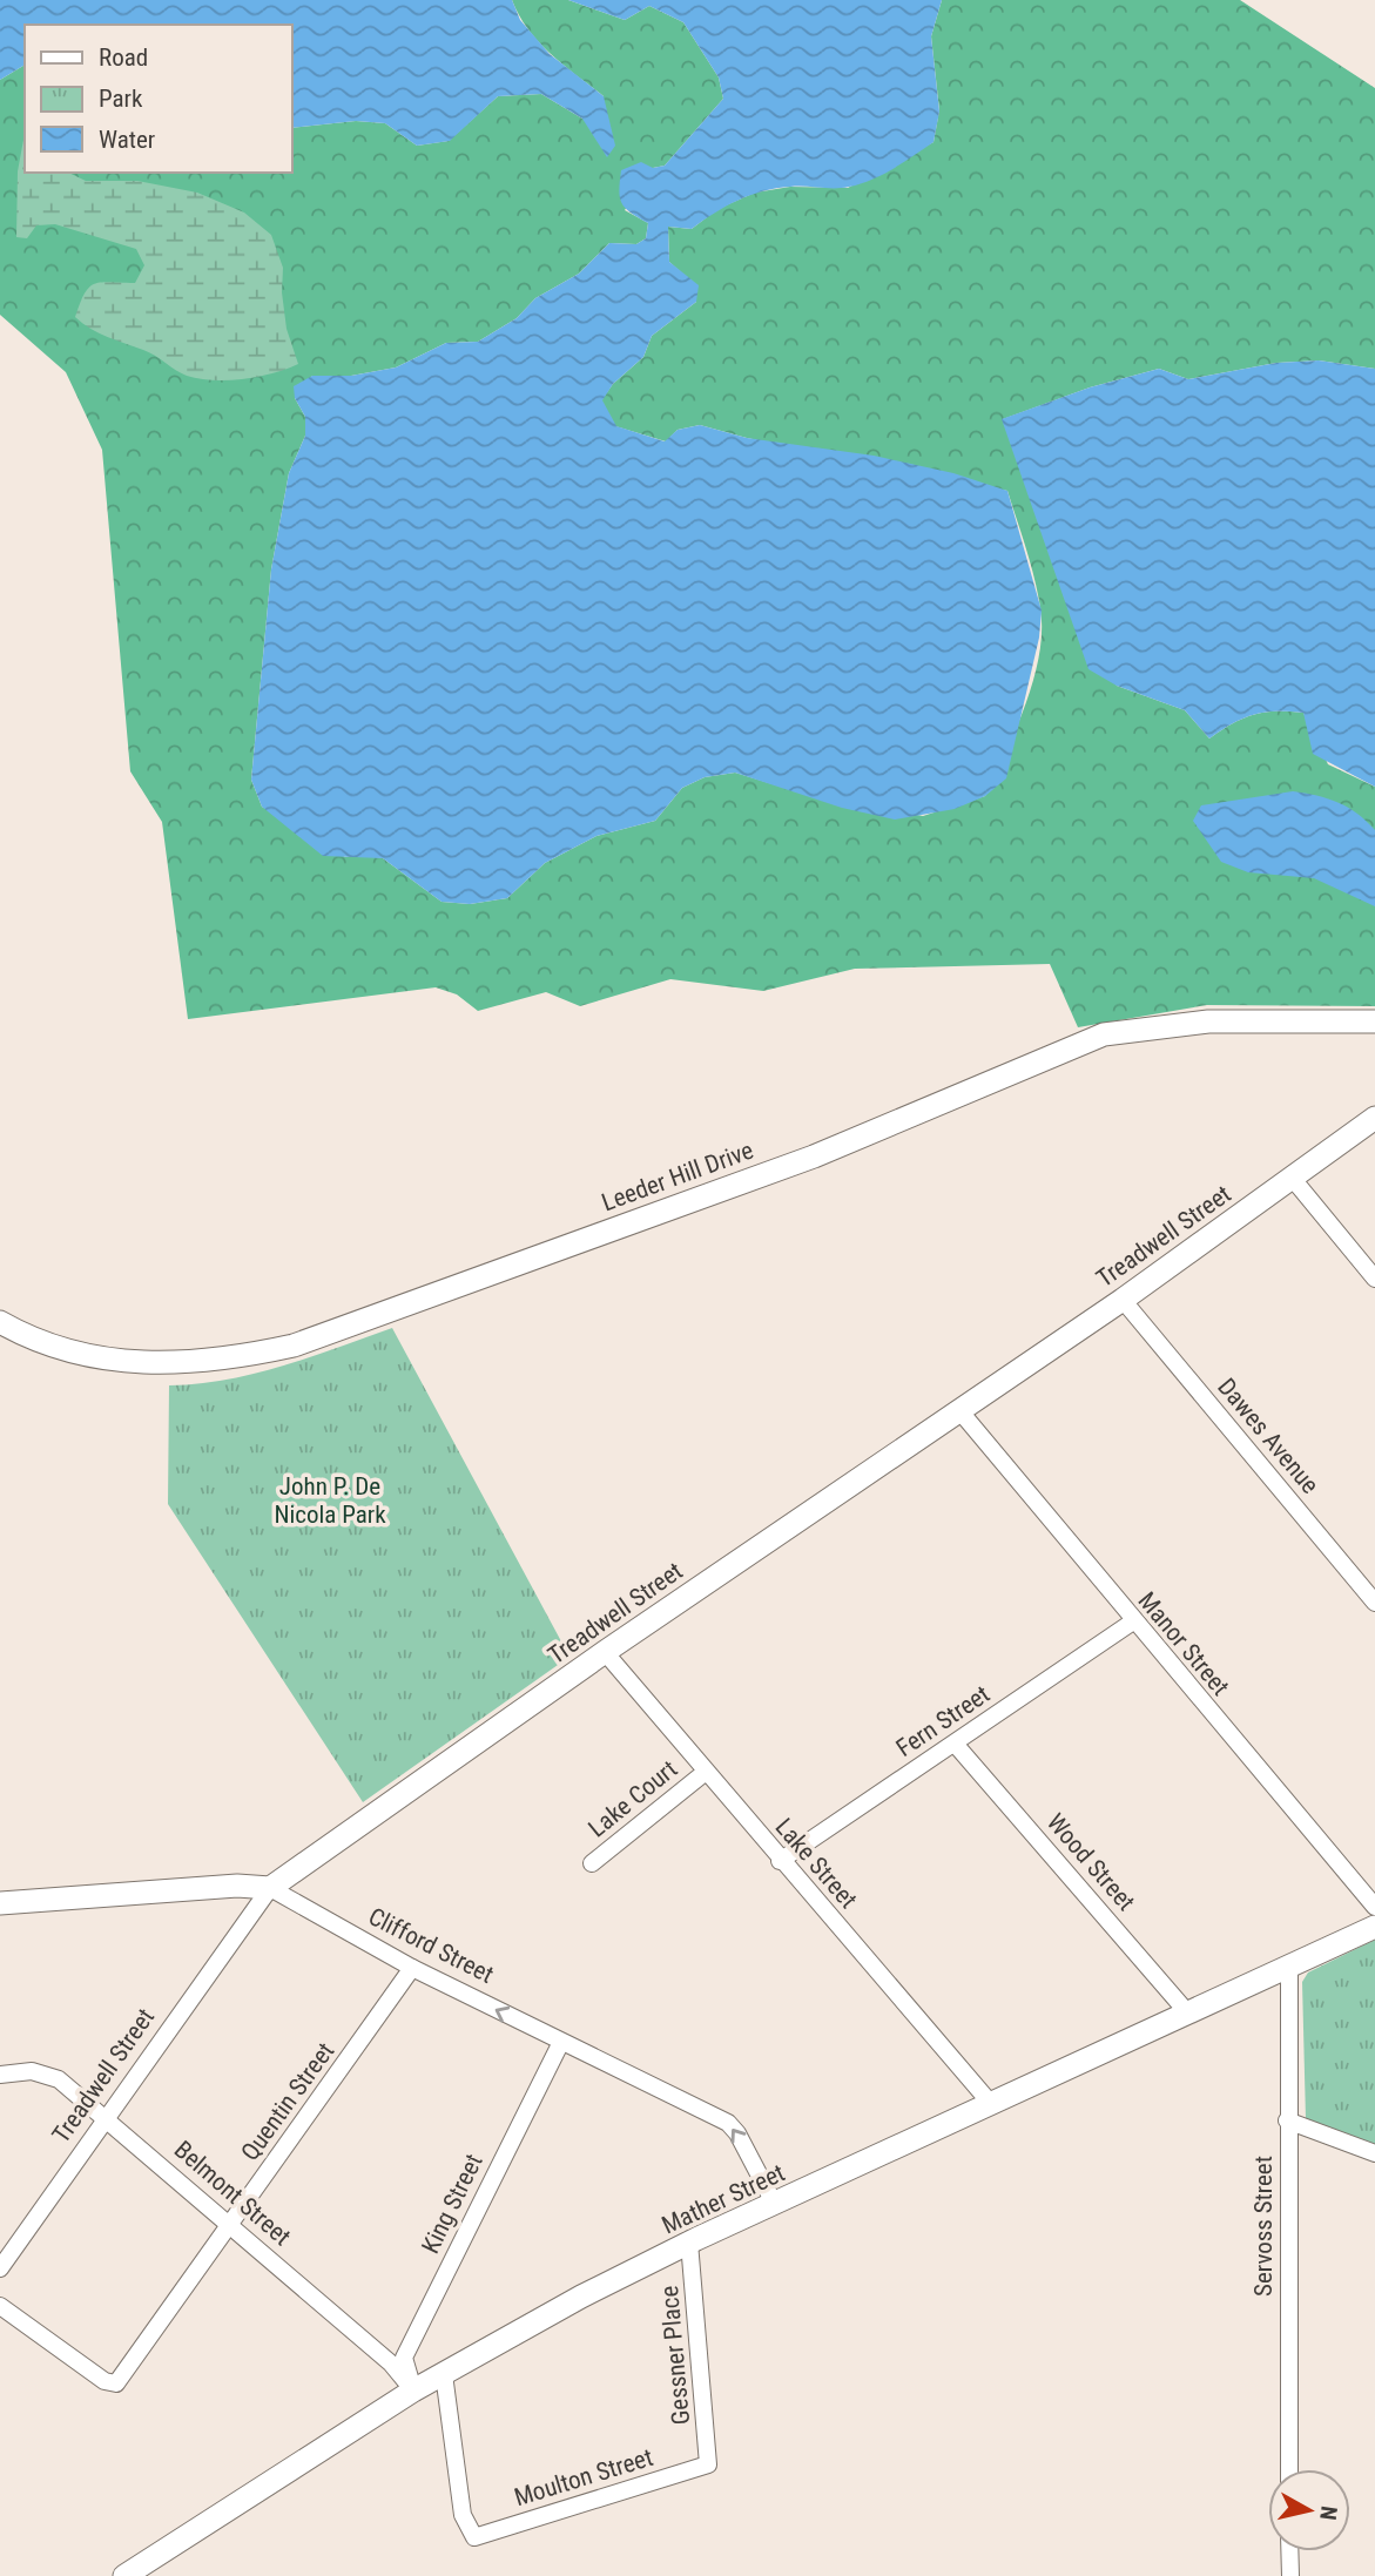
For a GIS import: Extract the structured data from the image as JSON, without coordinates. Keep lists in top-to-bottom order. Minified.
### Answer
{"streets":{"street":["Leeder Hill Drive","Treadwell Street","Dawes Avenue","Manor Street","Fern Street","Lake Court","Wood Street","Lake Street","Clifford Street","Quentin Street","Belmont Street","Mather Street","King Street","Servoss Street","Gessner Place","Moulton Street"]},"crossings":[["Treadwell Street","Dawes Avenue"],["Treadwell Street","Manor Street"],["Treadwell Street","Lake Street"],["Treadwell Street","Clifford Street"],["Treadwell Street","Belmont Street"],["Manor Street","Fern Street"],["Fern Street","Wood Street"],["Fern Street","Lake Street"],["Lake Court","Lake Street"],["Wood Street","Mather Street"],["Lake Street","Mather Street"],["Clifford Street","Quentin Street"],["Clifford Street","Mather Street"],["Clifford Street","King Street"],["Quentin Street","Belmont Street"],["Belmont Street","Mather Street"],["Belmont Street","King Street"],["Mather Street","King Street"],["Mather Street","Servoss Street"],["Mather Street","Gessner Place"],["Mather Street","Moulton Street"],["Gessner Place","Moulton Street"]],"one_way":["Clifford Street"],"parks":["John P. De Nicola Park"],"legend":["Road","Park","Water"],"north":"right"}
